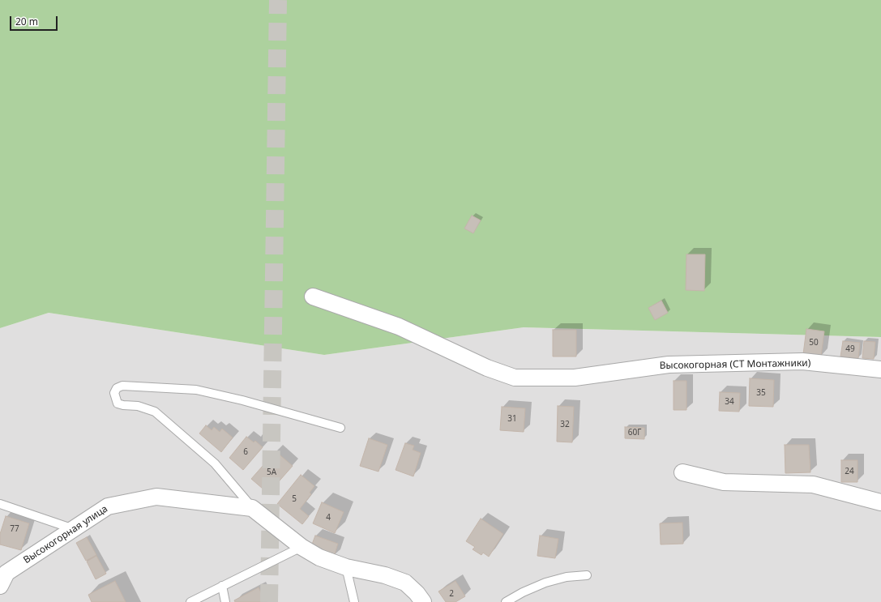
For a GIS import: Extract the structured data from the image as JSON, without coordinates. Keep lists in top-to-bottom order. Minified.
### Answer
{"streets":{"street":["Высокогорная (СТ Монтажники)","Высокогорная улица"]},"house_numbers":["50","49","35","34","31","32","60Г","6","24","5А","5","4","77","2"],"scale_bar":"20 m"}
